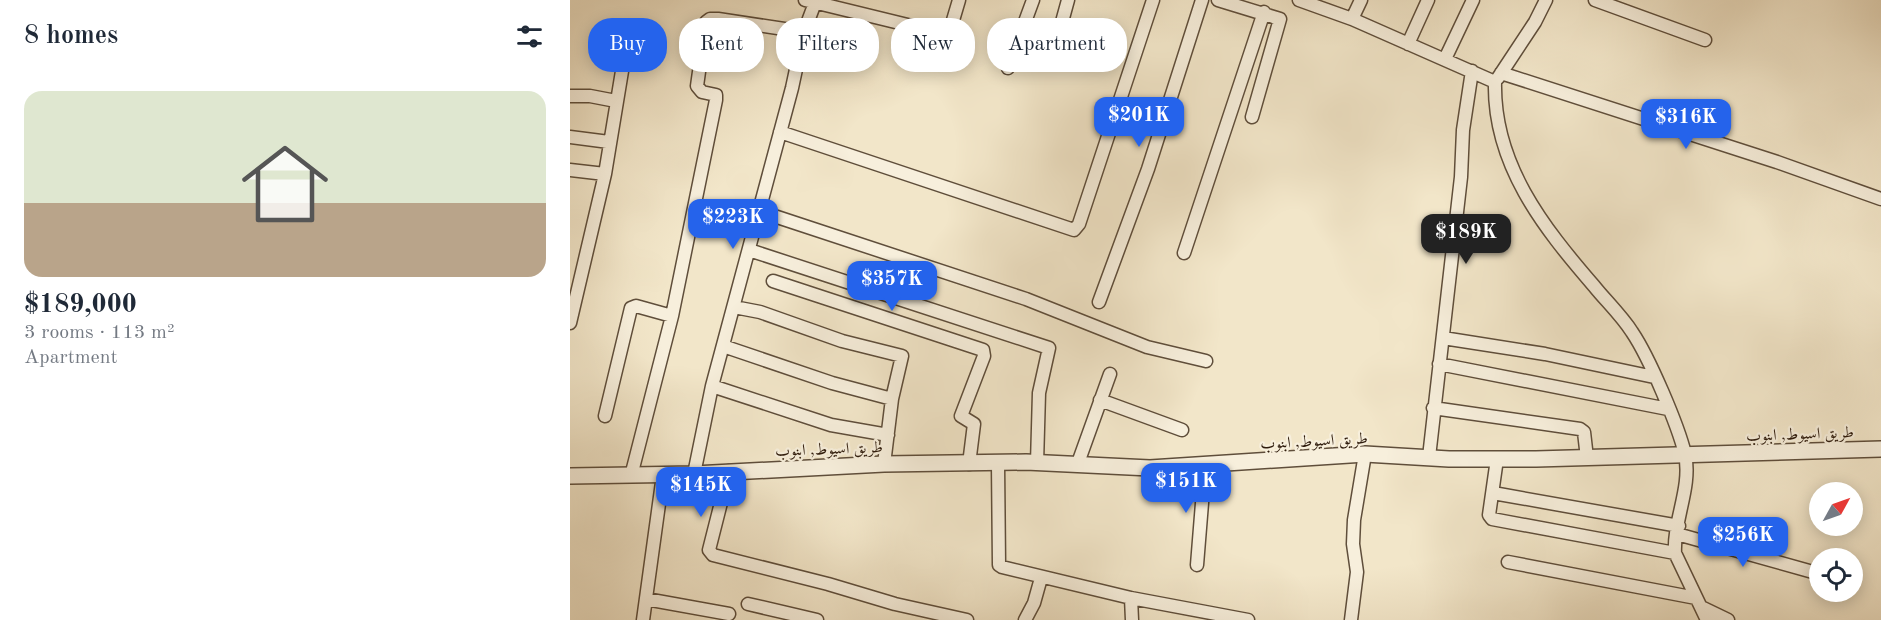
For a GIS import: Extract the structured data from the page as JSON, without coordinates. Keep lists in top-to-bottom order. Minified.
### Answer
{"streets":{"street":["طريق اسيوط, ابنوب"]},"north":"top right","page":{"heading":"8 homes","chip":["Buy","Rent","Filters","New","Apartment"],"list":[{"name":"$189,000","note":"3 rooms · 113 m² · Apartment"}],"price":["$201K","$316K","$223K","$189K","$357K","$151K","$145K","$256K"]}}
